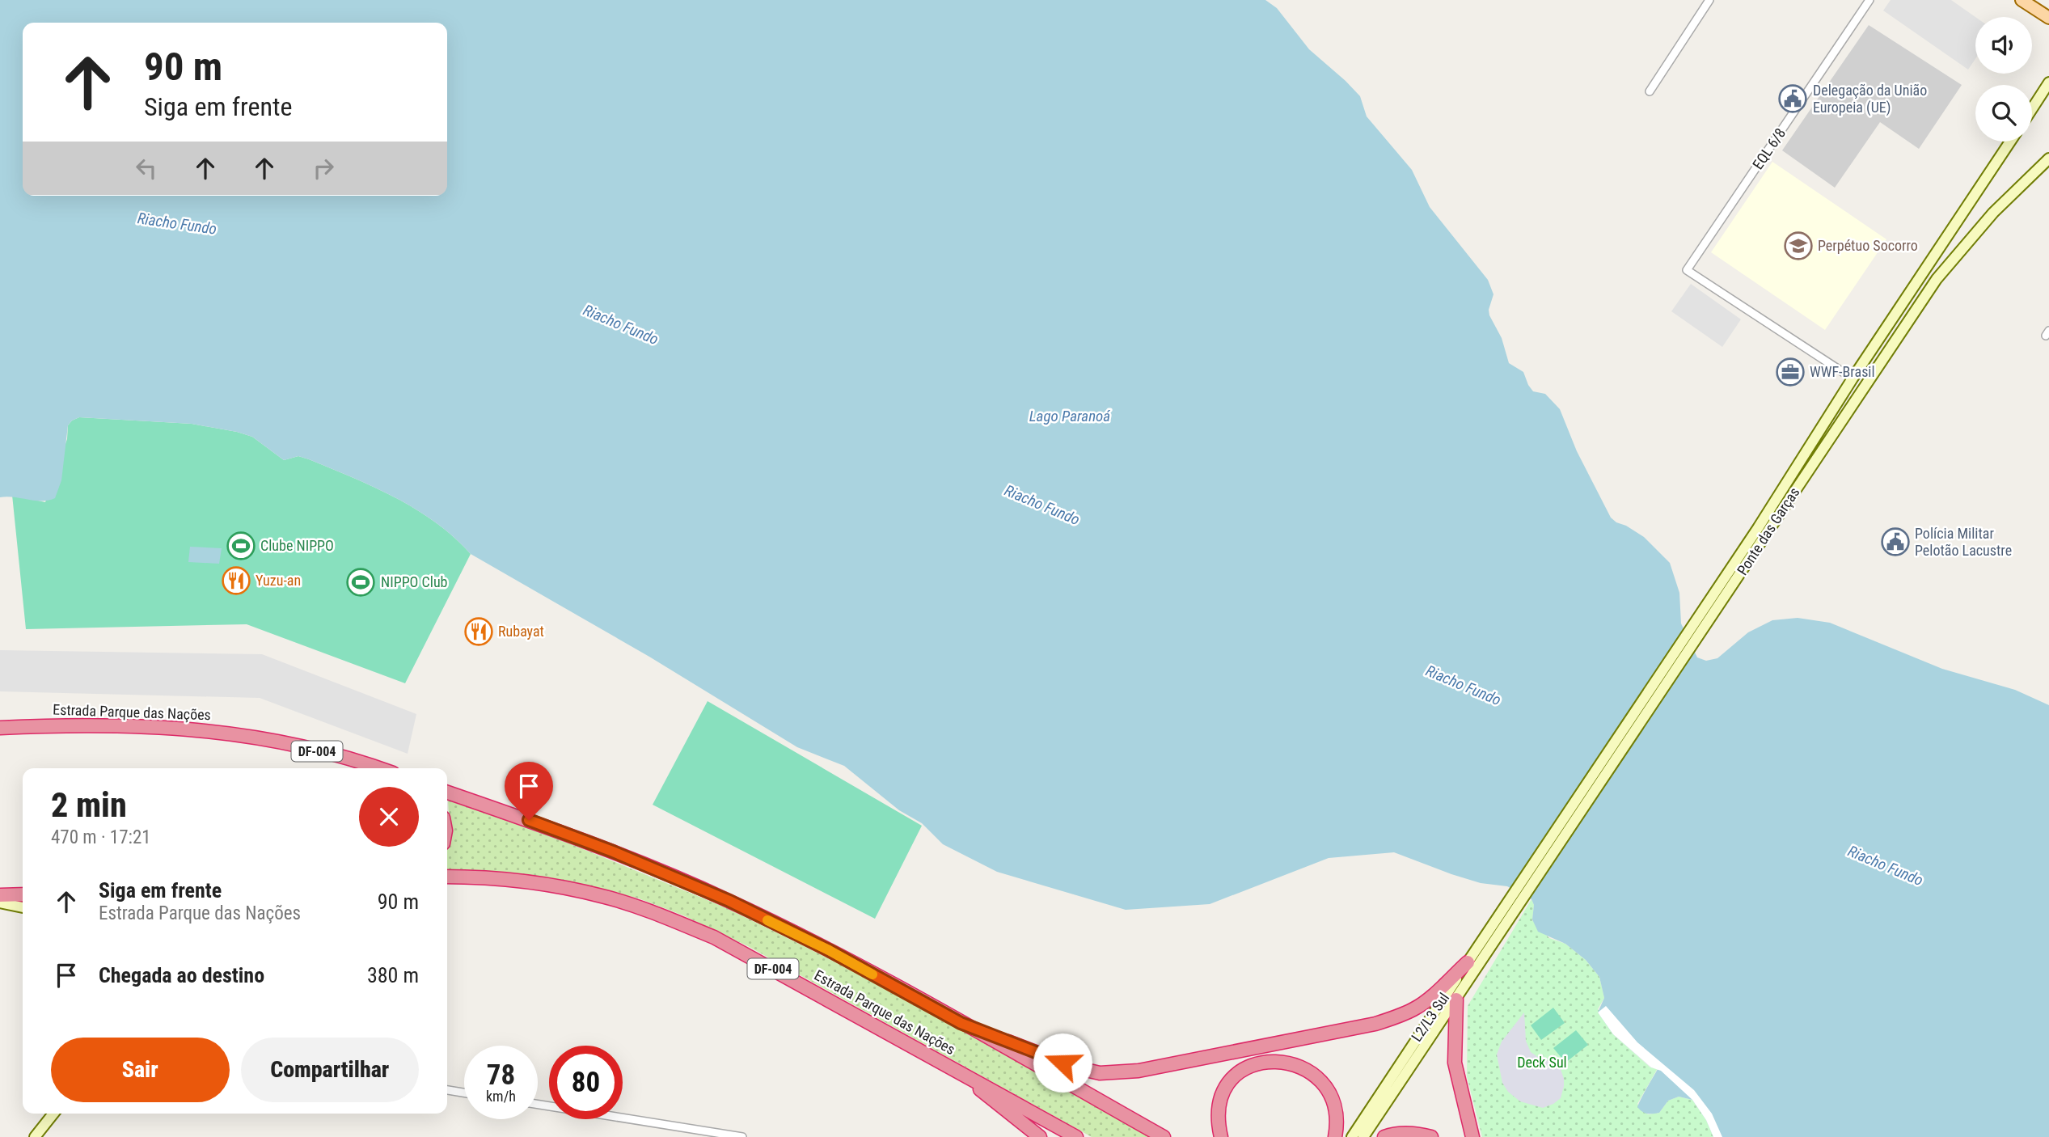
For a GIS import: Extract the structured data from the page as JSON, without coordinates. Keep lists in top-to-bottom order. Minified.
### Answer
{"streets":{"highway":["Estrada Parque das Nações","DF-004"],"main road":["Ponte das Garças","L2/L3 Sul"],"street":["EQL 6/8"]},"crossings":[["EQL 6/8","Ponte das Garças"],["Ponte das Garças","L2/L3 Sul"]],"water":["Riacho Fundo","Lago Paranoá"],"parks":["Deck Sul"],"places":{"public building":["Delegação da União Europeia (UE)","Polícia Militar Pelotão Lacustre"],"school or university":["Perpétuo Socorro"],"office":["WWF-Brasil"],"sports":["Clube NIPPO","NIPPO Club"],"restaurant":["Yuzu-an","Rubayat"]},"page":{"turn":["90 m","Siga em frente"],"heading":["2 min","470 m · 17:21"],"list":[{"name":"Siga em frente","note":"Estrada Parque das Nações","value":"90 m"},{"name":"Chegada ao destino","value":"380 m"}],"buttons":["Sair","Compartilhar"],"speed":"78 km/h","limit":"80"}}
